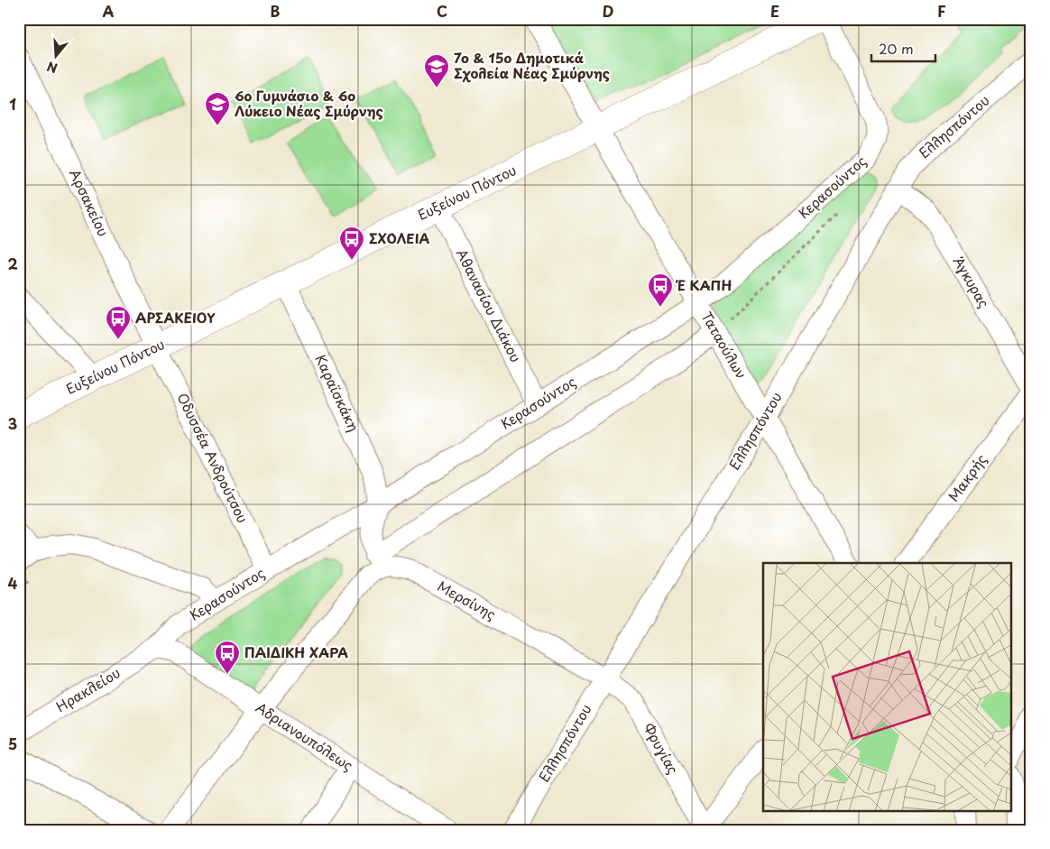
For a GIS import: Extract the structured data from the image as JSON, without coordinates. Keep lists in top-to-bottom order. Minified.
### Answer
{"streets":{"street":["Ελλησπόντου","Κερασούντος","Ευξείνου Πόντου","Αρσακείου","Άγκυρας","Αθανασίου Διάκου","Ταταούλων","Καραϊσκάκη","Οδυσσέα Ανδρούτσου","Μακρής","Μερσίνης","Ηρακλείου","Αδριανουπόλεως","Φρυγίας"]},"crossings":[["Ελλησπόντου","Άγκυρας"],["Ελλησπόντου","Ταταούλων"],["Ελλησπόντου","Μερσίνης"],["Ελλησπόντου","Φρυγίας"],["Κερασούντος","Αθανασίου Διάκου"],["Κερασούντος","Ταταούλων"],["Κερασούντος","Καραϊσκάκη"],["Κερασούντος","Οδυσσέα Ανδρούτσου"],["Κερασούντος","Ηρακλείου"],["Κερασούντος","Αδριανουπόλεως"],["Ευξείνου Πόντου","Αρσακείου"],["Ευξείνου Πόντου","Αθανασίου Διάκου"],["Ευξείνου Πόντου","Ταταούλων"],["Ευξείνου Πόντου","Καραϊσκάκη"],["Ευξείνου Πόντου","Οδυσσέα Ανδρούτσου"],["Αρσακείου","Οδυσσέα Ανδρούτσου"],["Μερσίνης","Φρυγίας"],["Ηρακλείου","Αδριανουπόλεως"]],"places":{"school or university":["7ο & 15ο Δημοτικά Σχολεία Νέας Σμύρνης","6ο Γυμνάσιο & 6ο Λύκειο Νέας Σμύρνης"],"bus stop":["ΣΧΟΛΕΙΑ","Ε΄ ΚΑΠΗ","ΑΡΣΑΚΕΙΟΥ","ΠΑΙΔΙΚΗ ΧΑΡΑ"]},"scale_bar":"20 m","north":"bottom","grid":{"columns":["A","B","C","D","E","F"],"rows":["1","2","3","4","5"]}}
